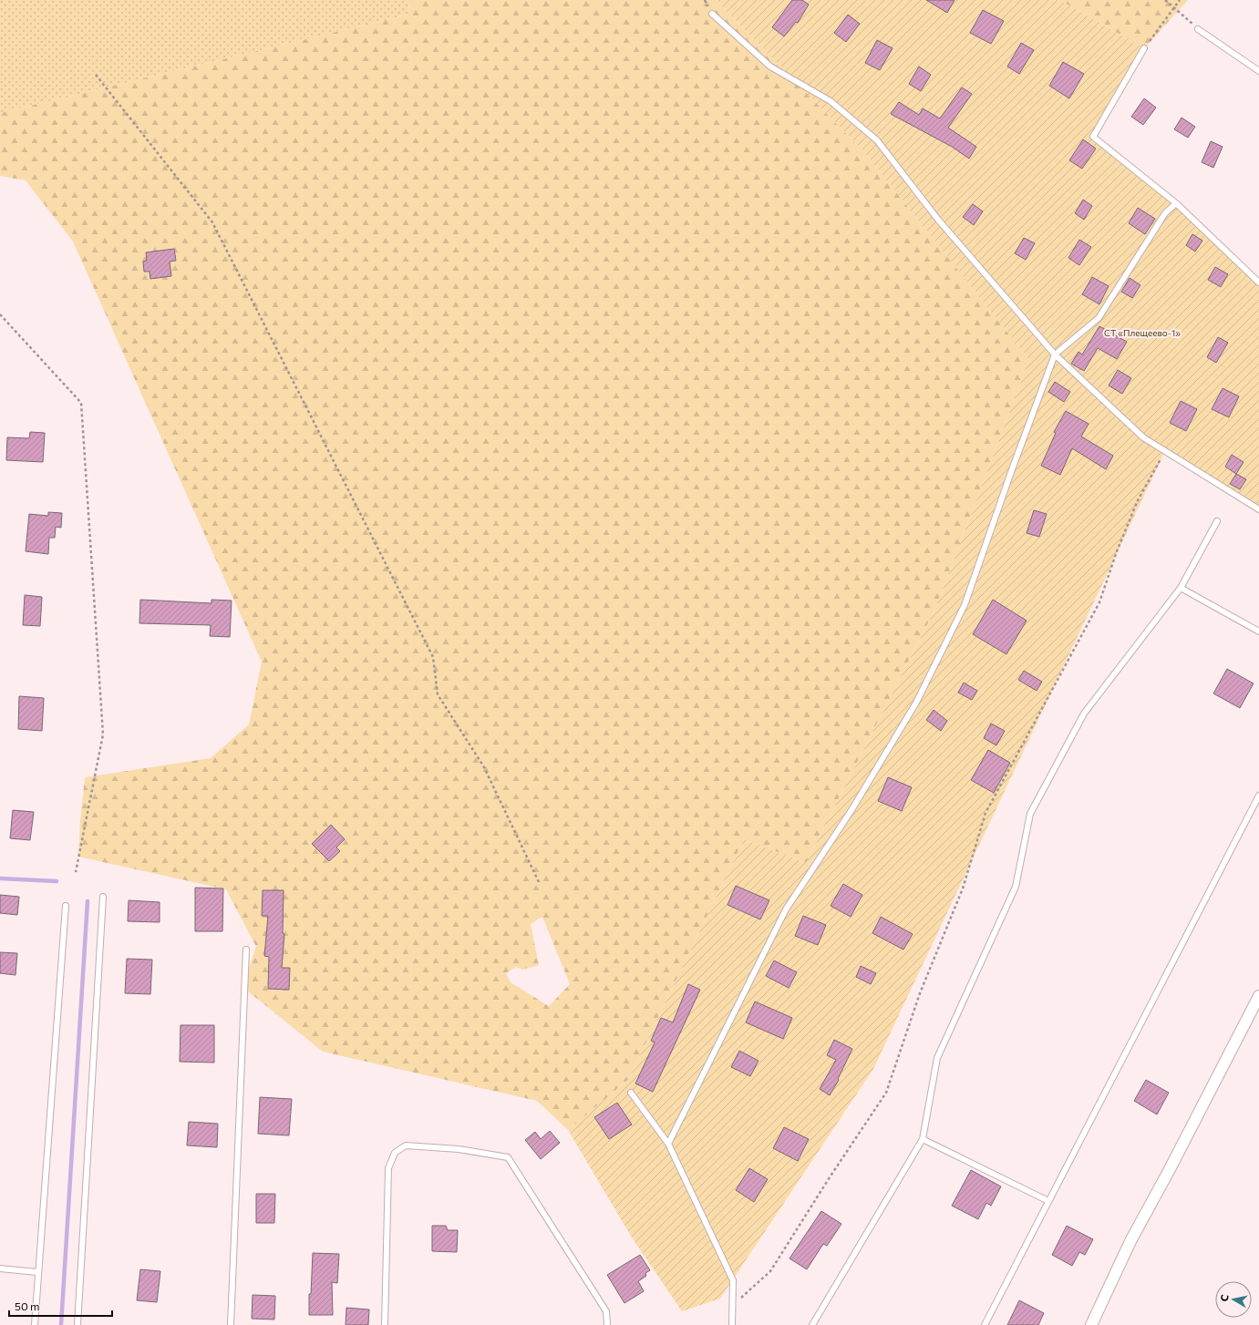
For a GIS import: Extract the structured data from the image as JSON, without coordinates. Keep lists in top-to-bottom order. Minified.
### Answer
{"parks":["СТ «Плещеево-1»"],"scale_bar":"50 m","north":"left"}
